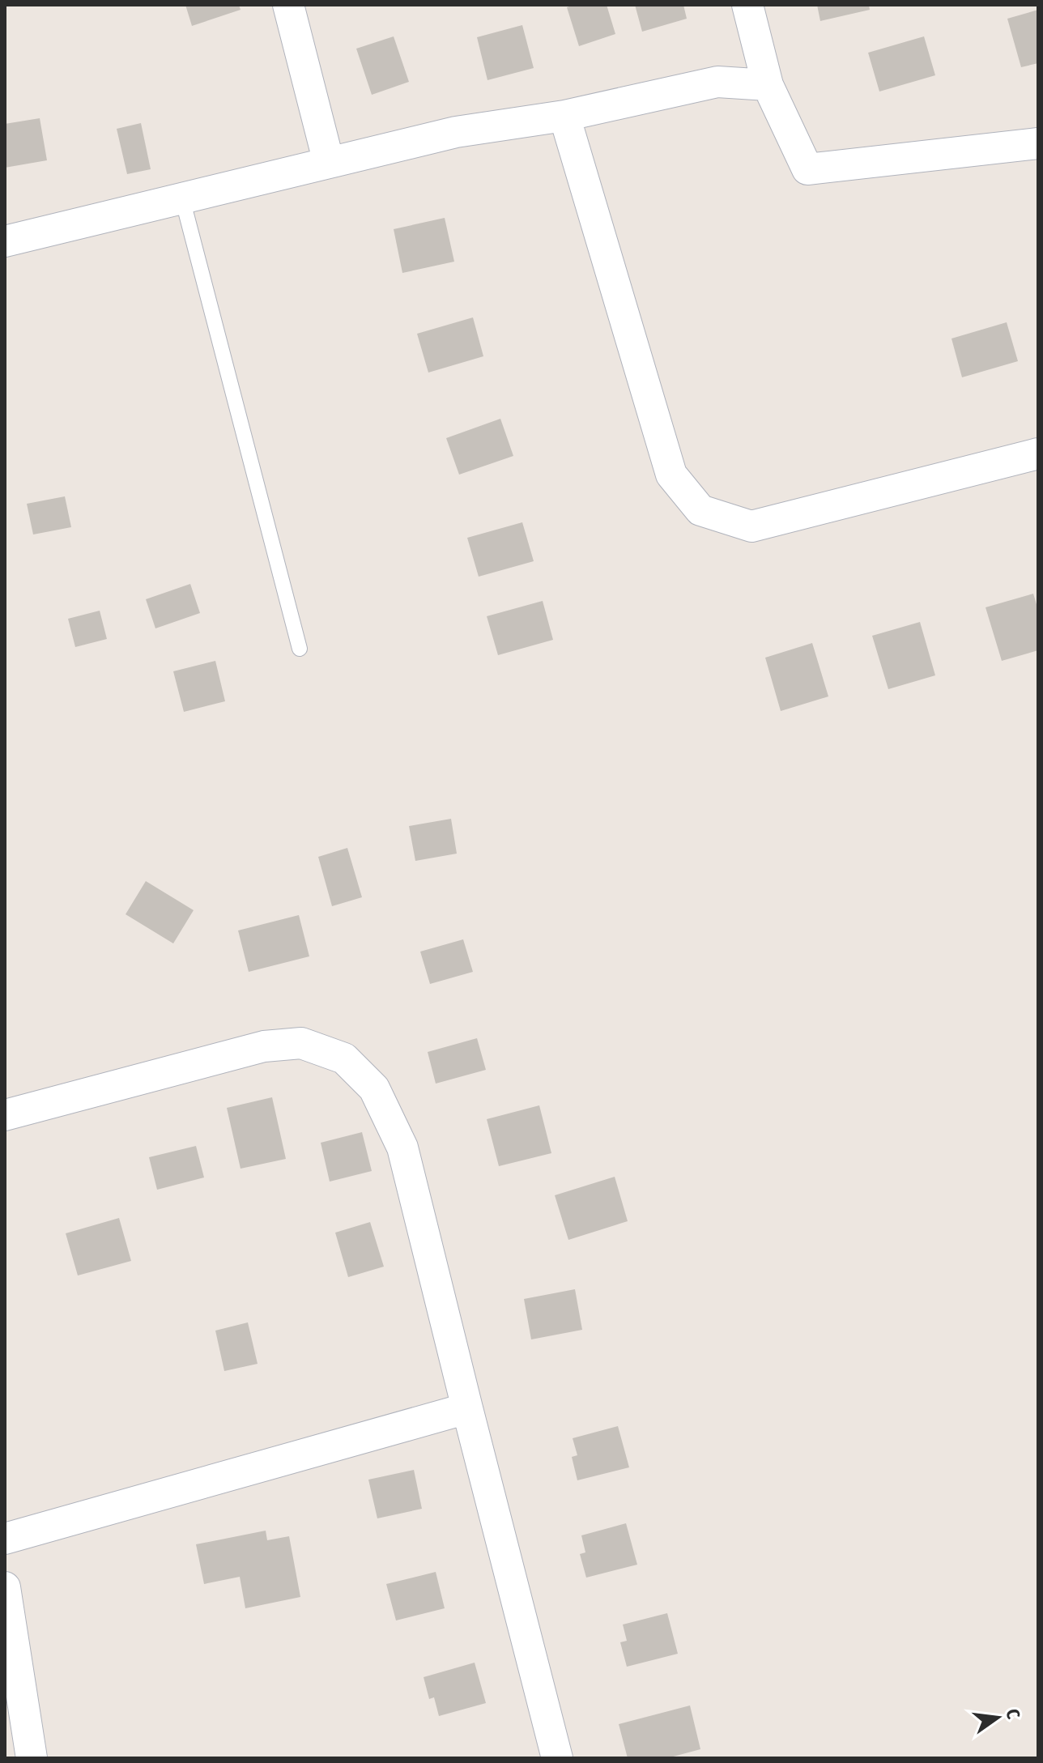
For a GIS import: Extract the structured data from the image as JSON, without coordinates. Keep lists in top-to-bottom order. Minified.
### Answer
{"north":"right"}
